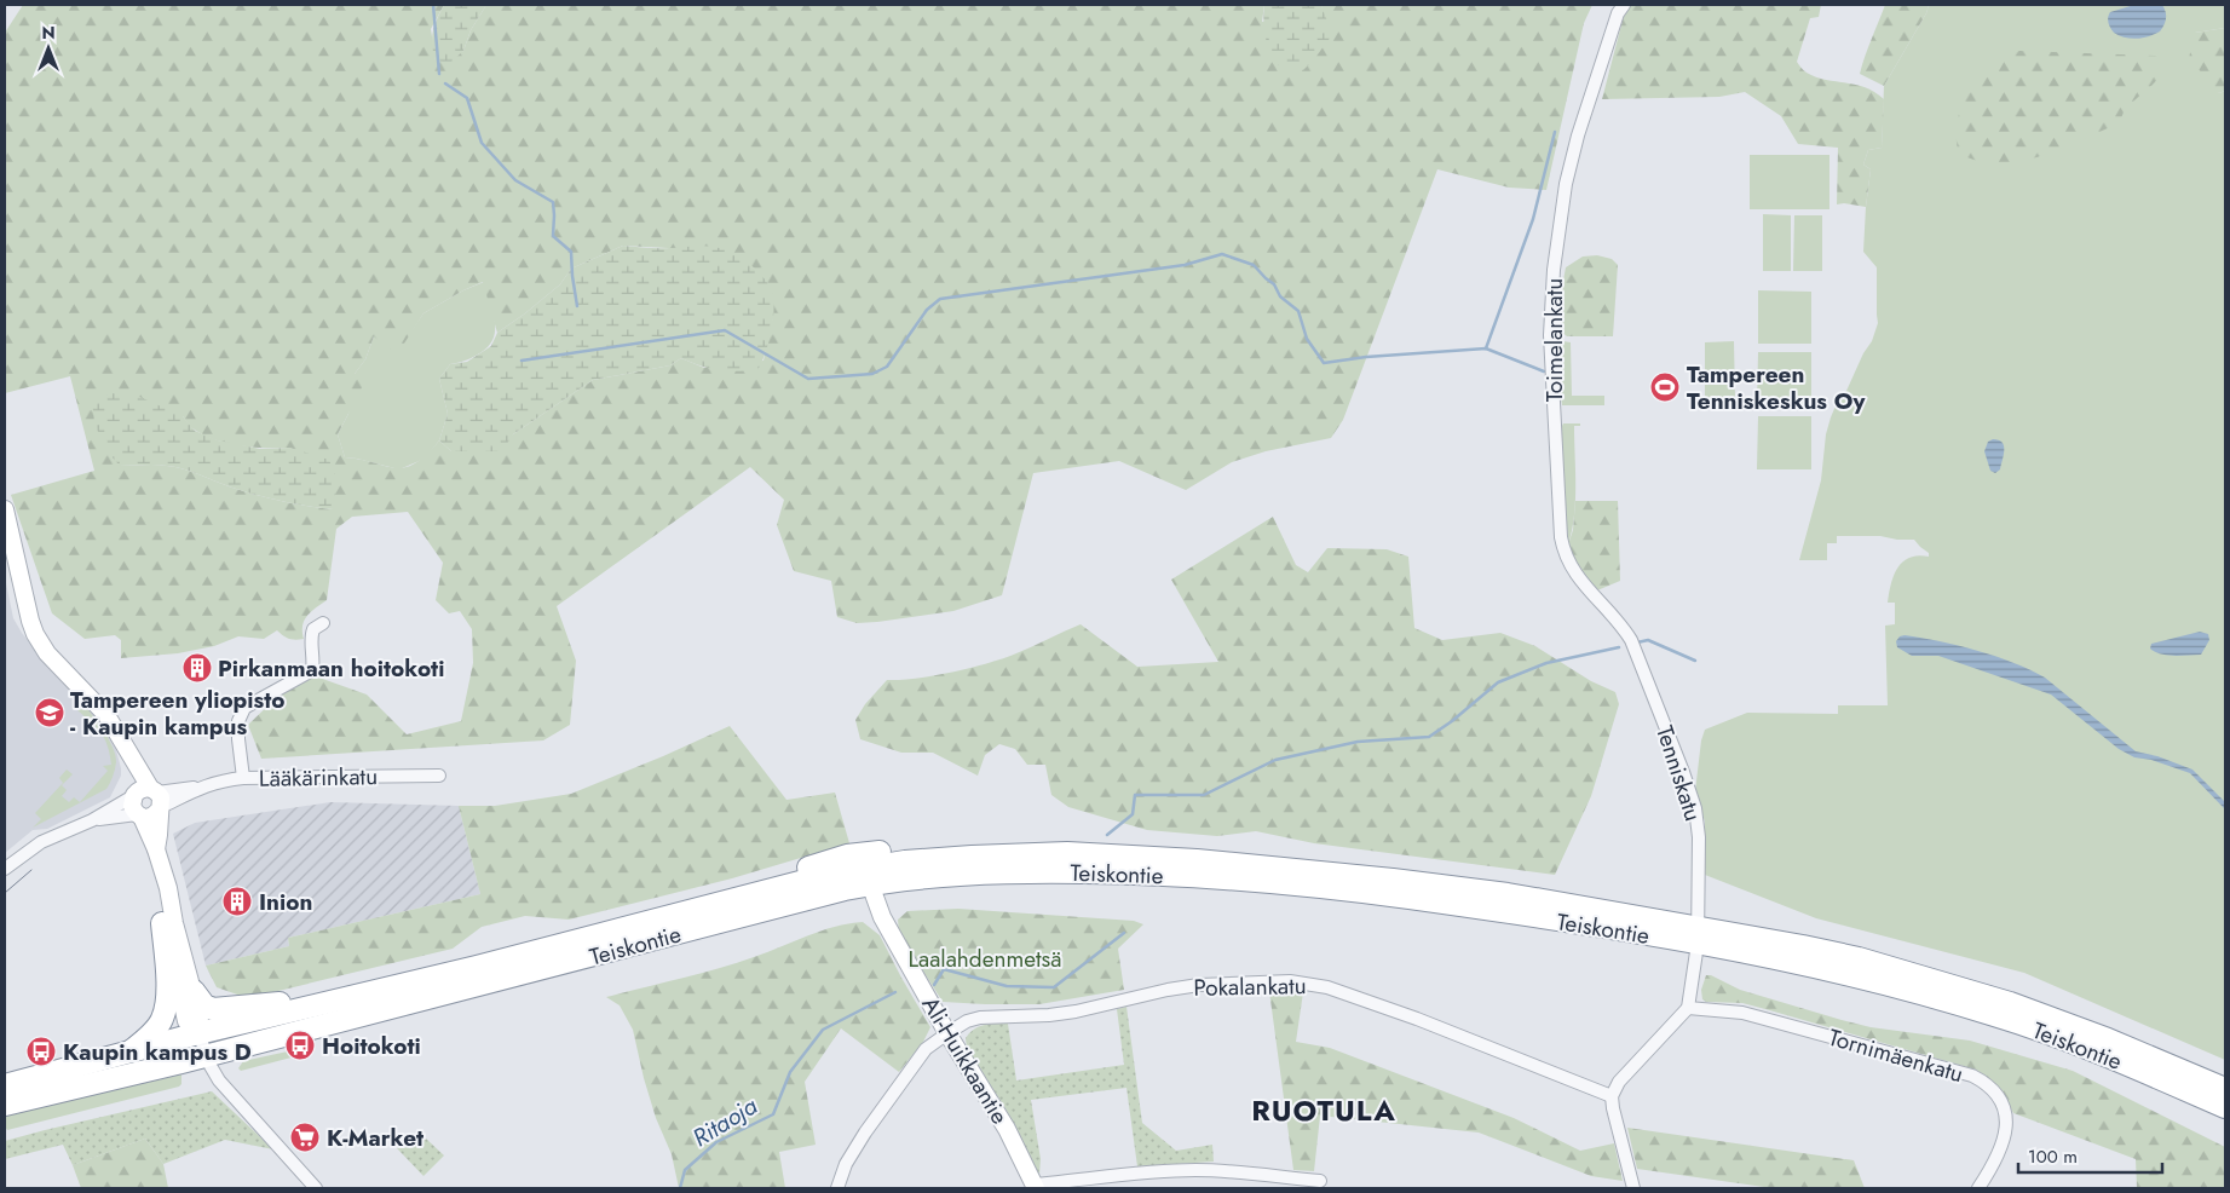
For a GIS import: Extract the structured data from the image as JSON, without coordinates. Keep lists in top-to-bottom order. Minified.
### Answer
{"streets":{"highway":["Teiskontie"],"street":["Toimelankatu","Tenniskatu","Lääkärinkatu","Pokalankatu","Tornimäenkatu","Ali-Huikkaantie"]},"crossings":[["Toimelankatu","Tenniskatu"],["Tenniskatu","Teiskontie"],["Tenniskatu","Tornimäenkatu"],["Teiskontie","Ali-Huikkaantie"],["Pokalankatu","Ali-Huikkaantie"]],"districts":["RUOTULA"],"water":["Ritaoja"],"parks":["Laalahdenmetsä"],"places":{"sports":["Tampereen Tenniskeskus Oy"],"building":["Pirkanmaan hoitokoti","Inion"],"school or university":["Tampereen yliopisto - Kaupin kampus"],"bus stop":["Hoitokoti","Kaupin kampus D"],"supermarket":["K-Market"]},"scale_bar":"100 m","north":"top"}
